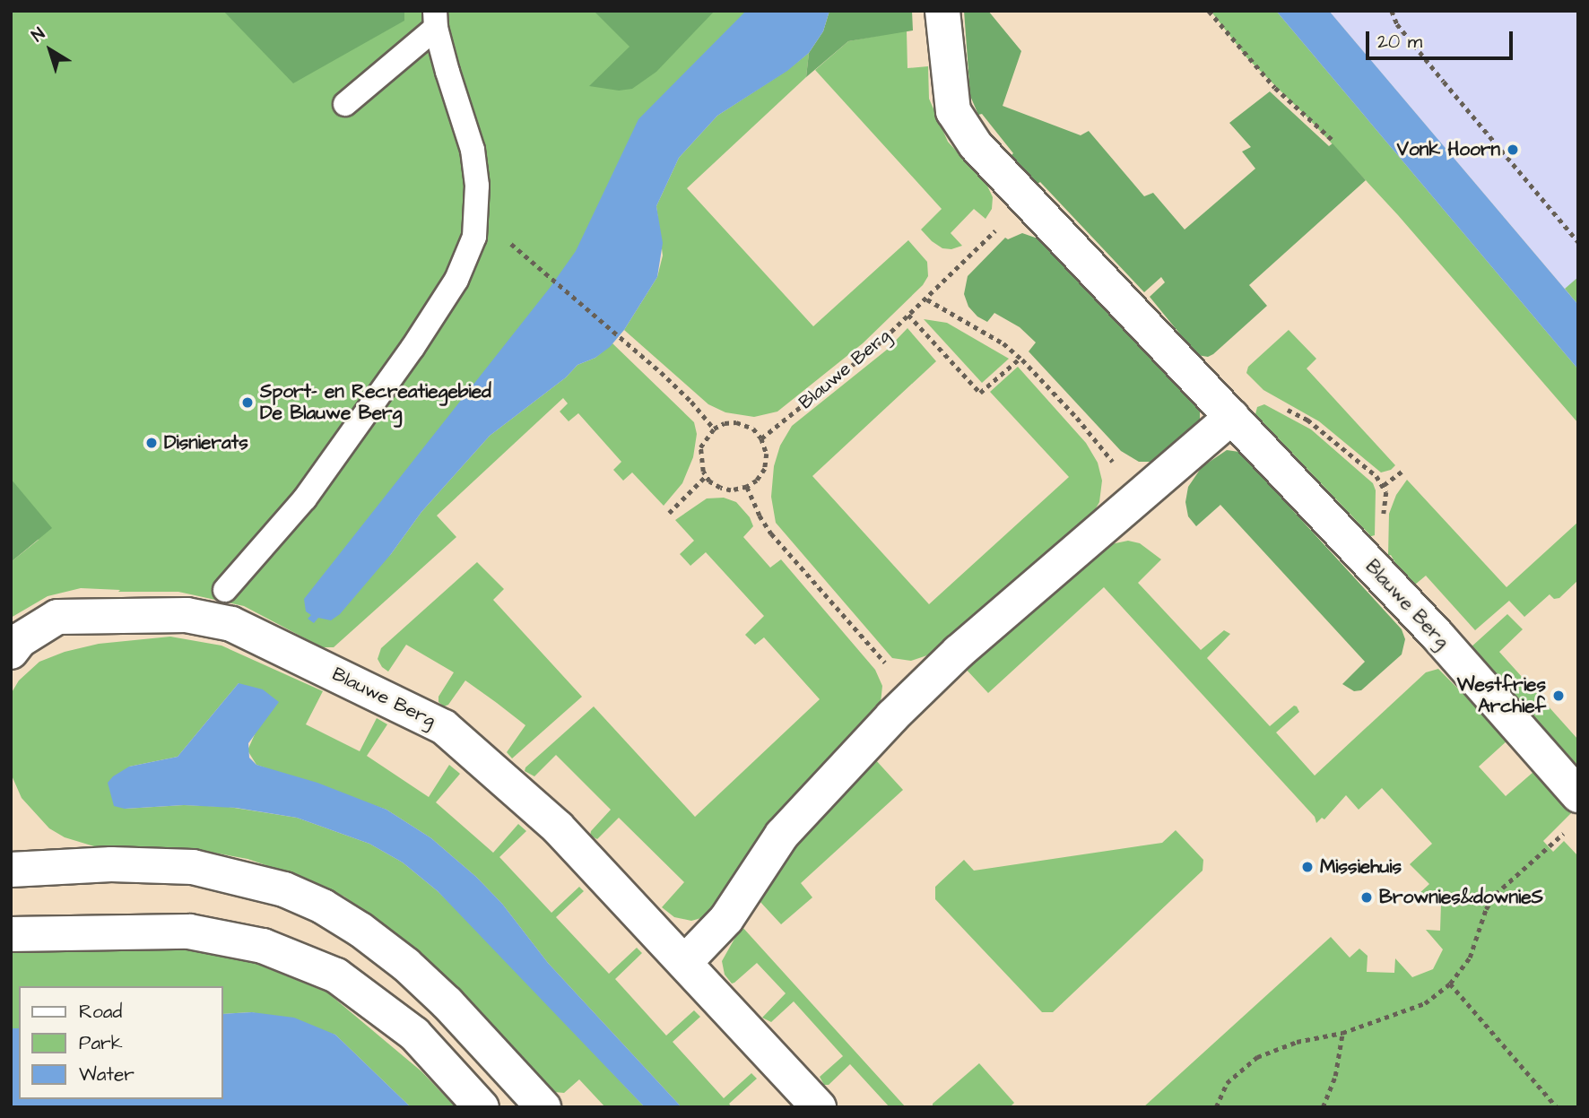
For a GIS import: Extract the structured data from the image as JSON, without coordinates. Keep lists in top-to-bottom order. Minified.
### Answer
{"streets":{"street":["Blauwe Berg"]},"places":["Vonk Hoorn","Sport- en Recreatiegebied De Blauwe Berg","Disnierats","Westfries Archief","Missiehuis","Brownies&downieS"],"legend":["Road","Park","Water"],"scale_bar":"20 m","north":"top left"}
